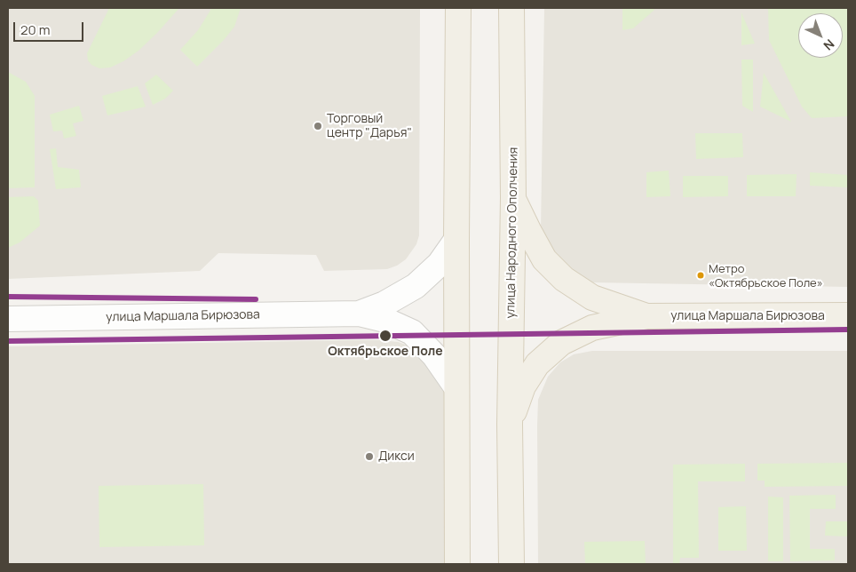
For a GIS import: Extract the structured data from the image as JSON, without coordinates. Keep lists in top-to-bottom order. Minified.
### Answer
{"streets":{"main road":["улица Народного Ополчения","улица Маршала Бирюзова"]},"crossings":[["улица Народного Ополчения","улица Маршала Бирюзова"]],"places":["Торговый центр \"Дарья\"","Метро «Октябрьское Поле»","Октябрьское Поле","Дикси"],"scale_bar":"20 m","north":"bottom right"}
